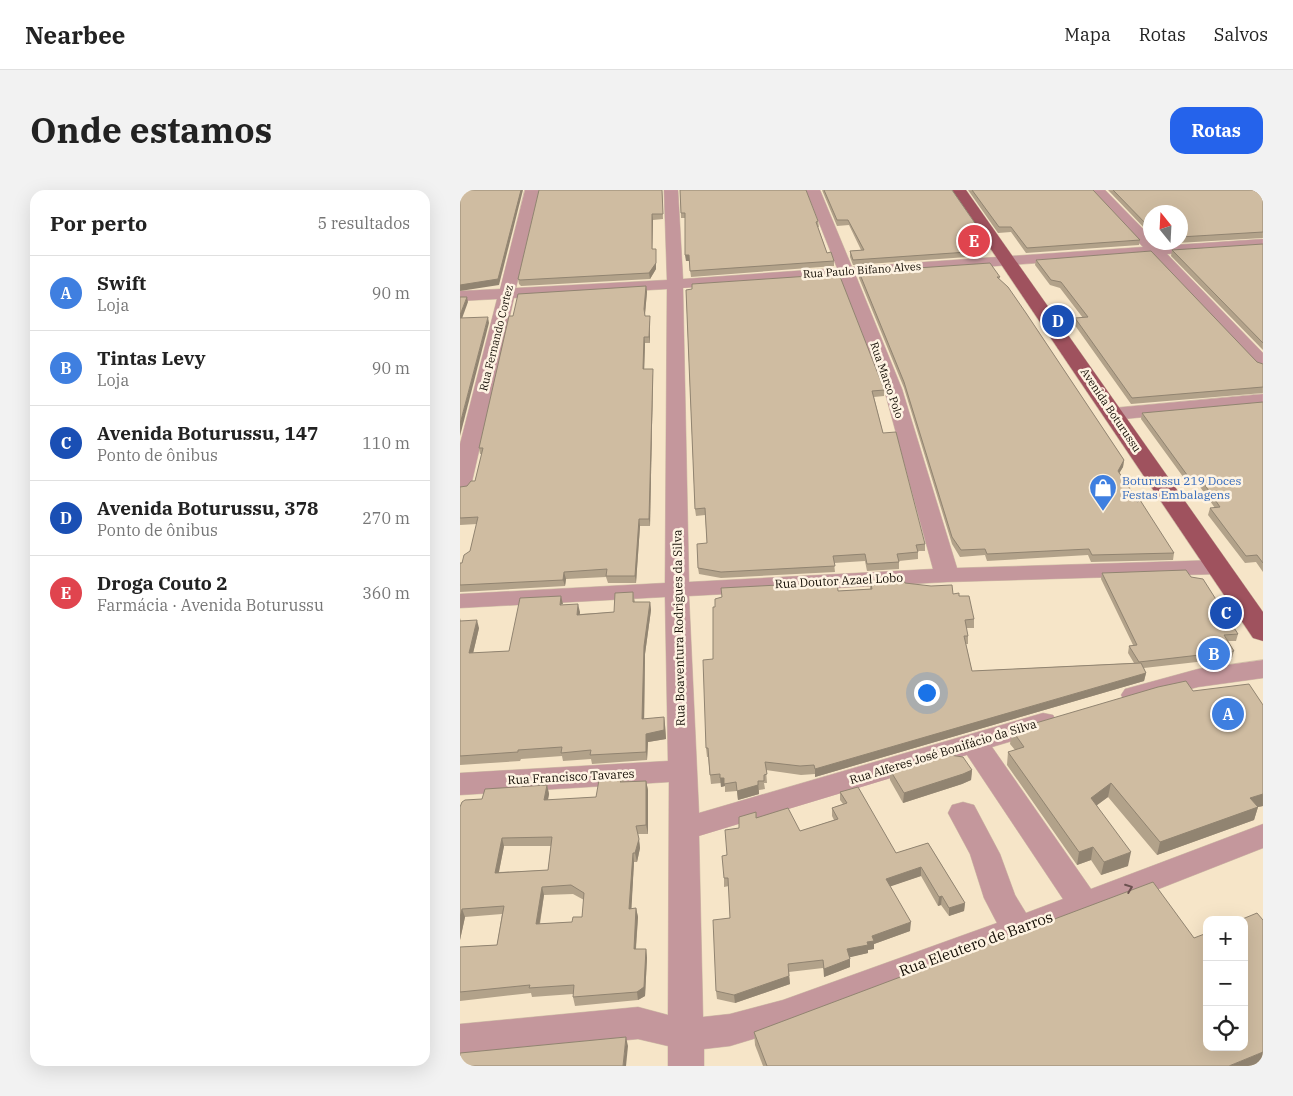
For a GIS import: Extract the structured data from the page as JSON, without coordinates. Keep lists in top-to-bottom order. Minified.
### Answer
{"streets":{"main road":["Avenida Boturussu"],"street":["Rua Paulo Bifano Alves","Rua Fernando Cortez","Rua Marco Polo","Rua Doutor Azael Lobo","Rua Boaventura Rodrigues da Silva","Rua Alferes José Bonifácio da Silva","Rua Francisco Tavares","Rua Eleutero de Barros"]},"crossings":[["Rua Paulo Bifano Alves","Rua Fernando Cortez"],["Rua Paulo Bifano Alves","Rua Marco Polo"],["Rua Paulo Bifano Alves","Avenida Boturussu"],["Rua Paulo Bifano Alves","Rua Boaventura Rodrigues da Silva"],["Rua Marco Polo","Rua Doutor Azael Lobo"],["Avenida Boturussu","Rua Doutor Azael Lobo"],["Rua Doutor Azael Lobo","Rua Boaventura Rodrigues da Silva"],["Rua Boaventura Rodrigues da Silva","Rua Alferes José Bonifácio da Silva"],["Rua Boaventura Rodrigues da Silva","Rua Francisco Tavares"],["Rua Boaventura Rodrigues da Silva","Rua Eleutero de Barros"]],"places":{"shop":["Boturussu 219 Doces Festas Embalagens"]},"north":"top","page":{"header":"Nearbee","nav":["Mapa","Rotas","Salvos"],"title":"Onde estamos","buttons":"Rotas","heading":["Por perto","5 resultados"],"pins":["E","D","C","B","A"],"list":[{"mark":"A","name":"Swift","note":"Loja","value":"90 m"},{"mark":"B","name":"Tintas Levy","note":"Loja","value":"90 m"},{"mark":"C","name":"Avenida Boturussu, 147","note":"Ponto de ônibus","value":"110 m"},{"mark":"D","name":"Avenida Boturussu, 378","note":"Ponto de ônibus","value":"270 m"},{"mark":"E","name":"Droga Couto 2","note":"Farmácia · Avenida Boturussu","value":"360 m"}],"map_buttons":["+","−"]}}
